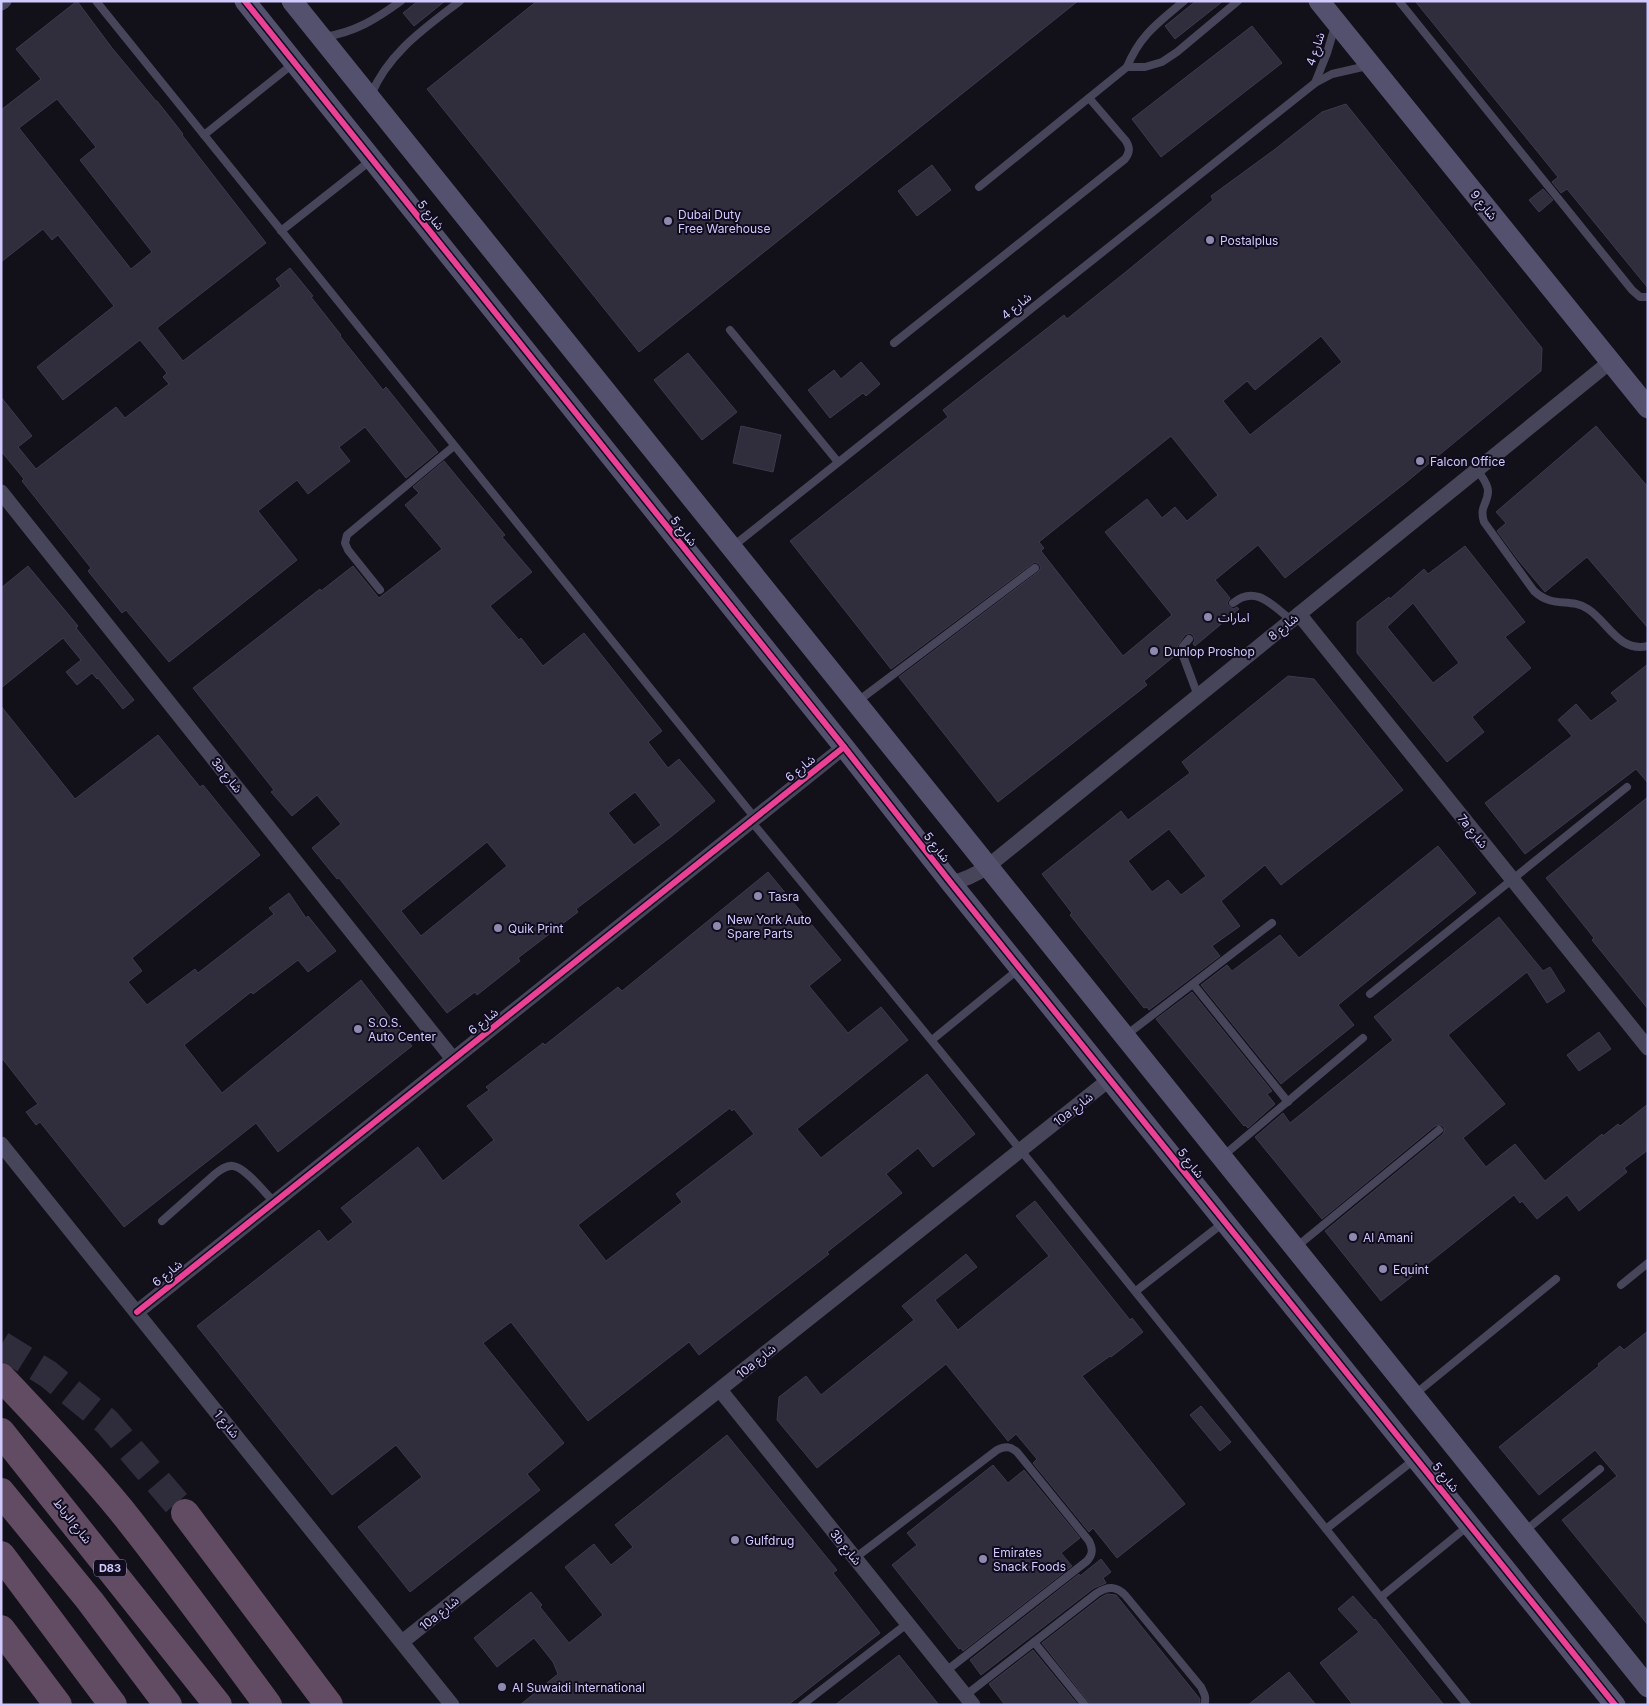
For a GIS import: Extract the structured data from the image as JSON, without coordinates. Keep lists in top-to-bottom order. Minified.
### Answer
{"streets":{"highway":["شارع الرباط","D83"],"street":["شارع 9","شارع 5","شارع 8","شارع 6","3a شارع","7a شارع","10a شارع","شارع 1","3b شارع"],"lane":["شارع 4"]},"crossings":[["شارع 4","شارع 9"],["شارع 4","شارع 5"],["شارع 9","شارع 8"],["شارع 5","شارع 8"],["شارع 5","شارع 6"],["شارع 5","10a شارع"],["شارع 8","7a شارع"],["شارع 6","3a شارع"],["شارع 6","شارع 1"],["10a شارع","شارع 1"],["10a شارع","3b شارع"]],"places":["Dubai Duty Free Warehouse","Postalplus","Falcon Office","امارات","Dunlop Proshop","Tasra","New York Auto Spare Parts","Quik Print","S.O.S. Auto Center","Al Amani","Equint","Gulfdrug","Emirates Snack Foods","Al Suwaidi International"]}
